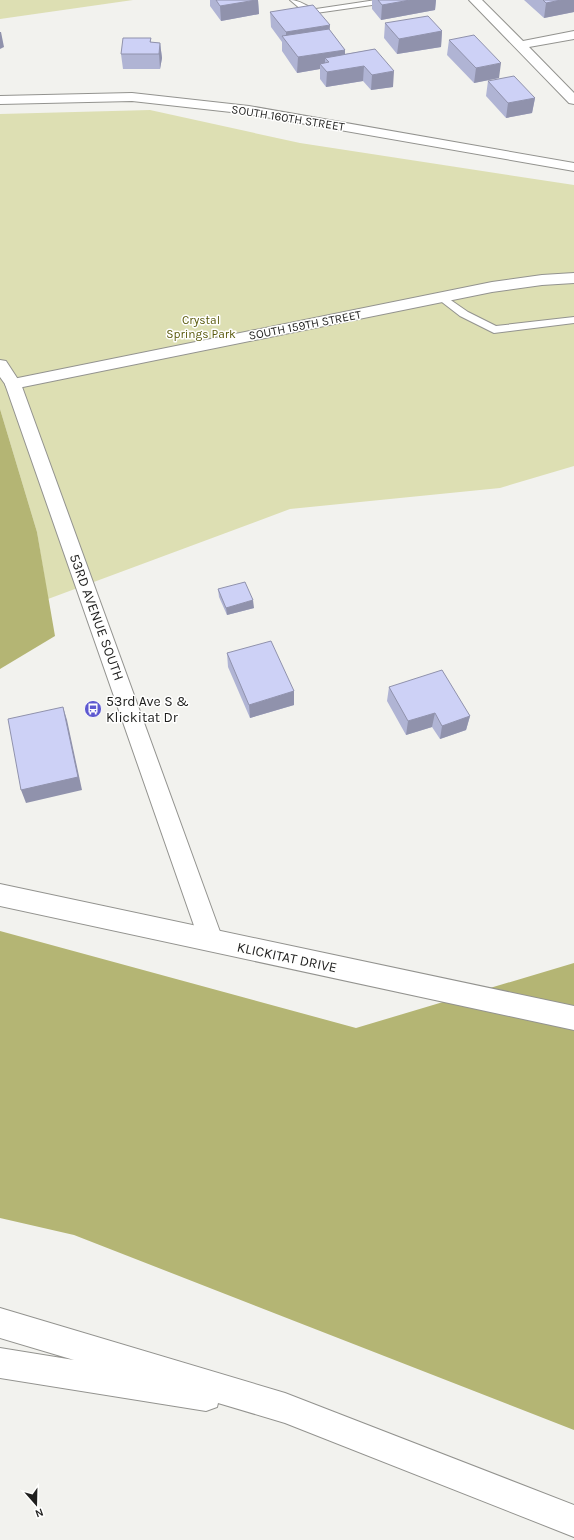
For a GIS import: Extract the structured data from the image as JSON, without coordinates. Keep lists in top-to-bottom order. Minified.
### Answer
{"streets":{"main road":["SOUTH 160TH STREET","SOUTH 159TH STREET","53RD AVENUE SOUTH","KLICKITAT DRIVE"]},"crossings":[["SOUTH 159TH STREET","53RD AVENUE SOUTH"],["53RD AVENUE SOUTH","KLICKITAT DRIVE"]],"parks":["Crystal Springs Park"],"places":{"bus stop":["53rd Ave S & Klickitat Dr"]},"north":"bottom"}
